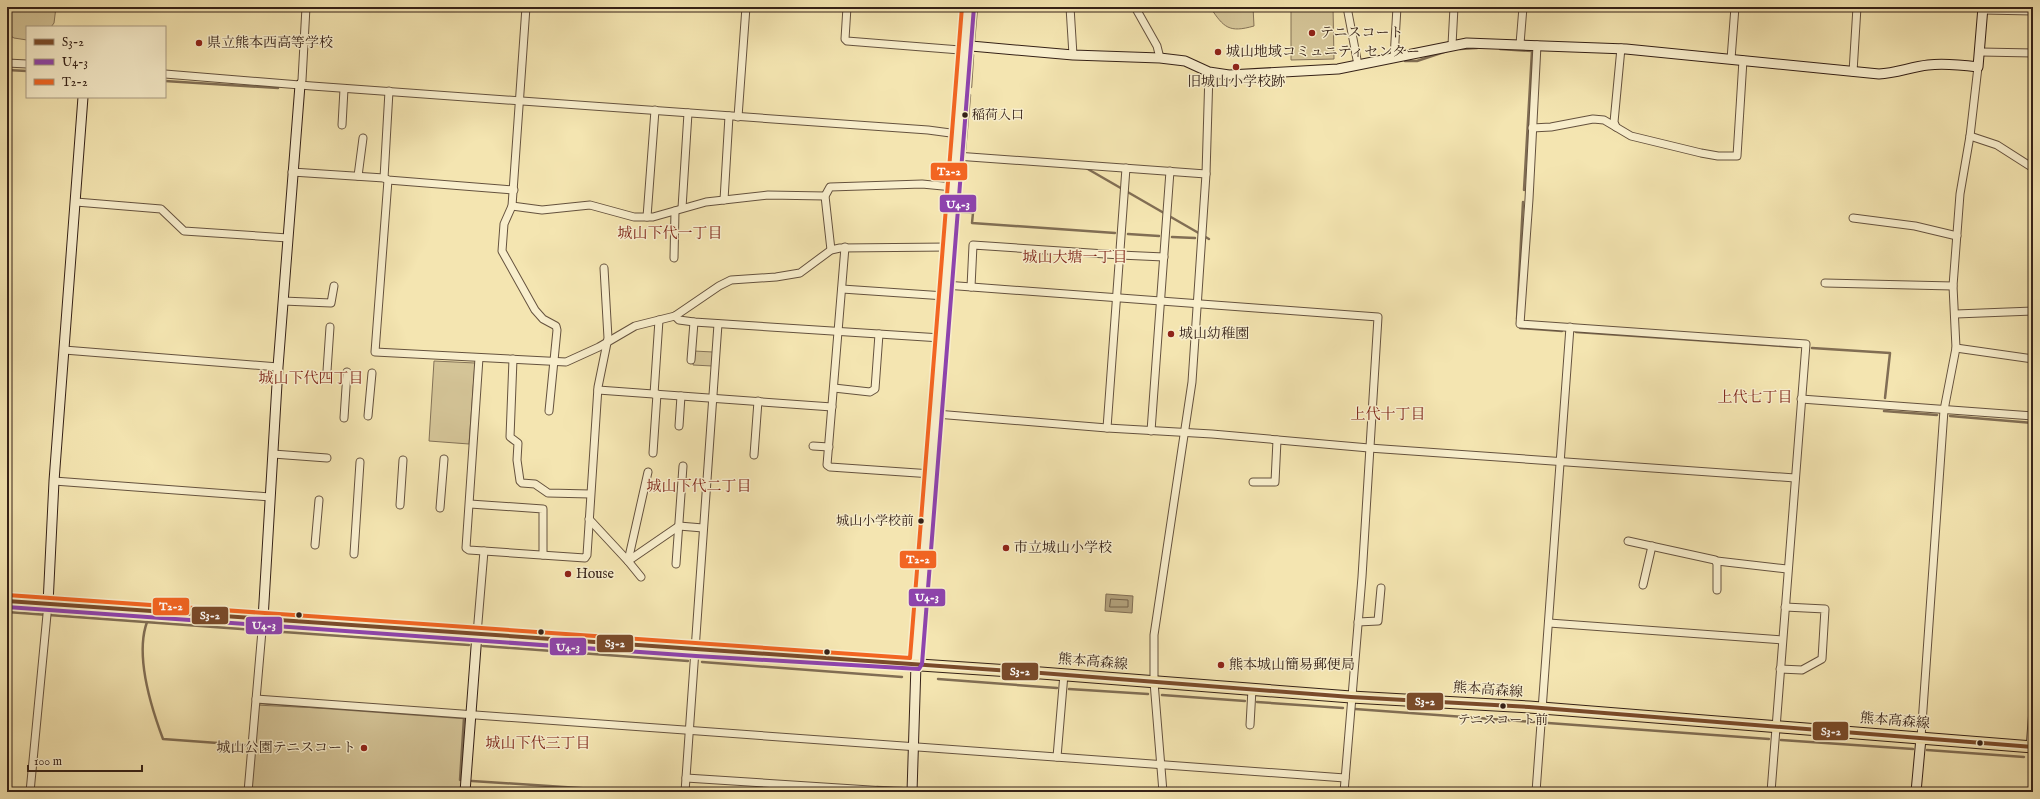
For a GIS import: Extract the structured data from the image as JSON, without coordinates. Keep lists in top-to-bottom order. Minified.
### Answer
{"streets":{"main road":["熊本高森線"]},"districts":["城山下代一丁目","城山大塘一丁目","城山下代四丁目","上代七丁目","上代十丁目","城山下代二丁目","城山下代三丁目"],"places":["テニスコート","県立熊本西高等学校","城山地域コミュニティセンター","旧城山小学校跡","稲荷入口","城山幼稚園","城山小学校前","市立城山小学校","House","熊本城山簡易郵便局","テニスコート前","城山公園テニスコート"],"lines":["transit line U4-3","transit line T2-2","transit line S3-2"],"legend":["S3-2","U4-3","T2-2"],"scale_bar":"100 m"}
